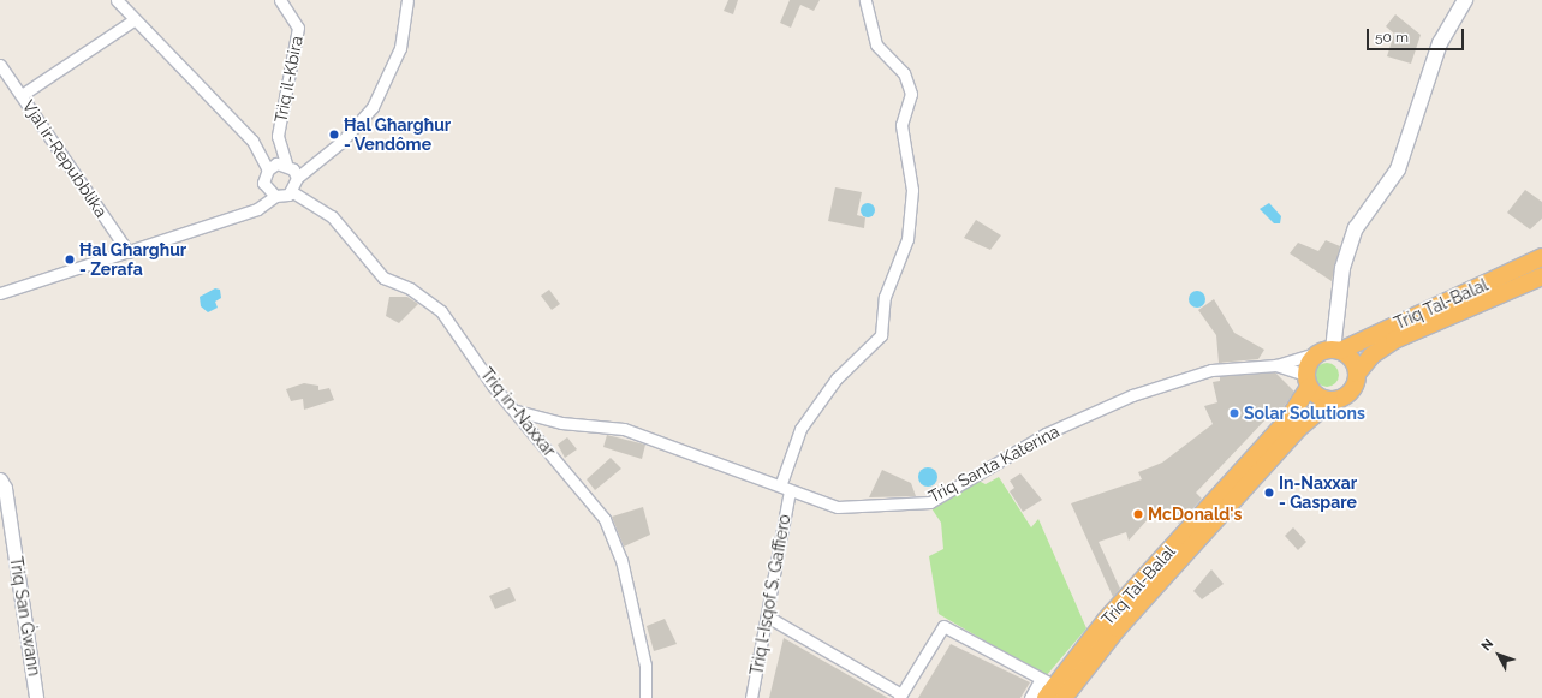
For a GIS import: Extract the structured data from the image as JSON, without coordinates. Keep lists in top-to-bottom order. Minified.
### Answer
{"streets":{"highway":["Triq Tal-Balal"],"street":["Triq il-Kbira","Vjal ir-Repubblika","Triq in-Naxxar","Triq Santa Katerina","Triq l-Isqof S. Gaffiero","Triq San Ġwann"]},"crossings":[["Triq il-Kbira","Triq in-Naxxar"],["Triq Tal-Balal","Triq Santa Katerina"],["Triq in-Naxxar","Triq Santa Katerina"],["Triq Santa Katerina","Triq l-Isqof S. Gaffiero"]],"places":["Ħal Għargħur - Vendôme","Ħal Għargħur - Zerafa","Solar Solutions","In-Naxxar - Gaspare","McDonald's"],"scale_bar":"50 m","north":"top left"}
